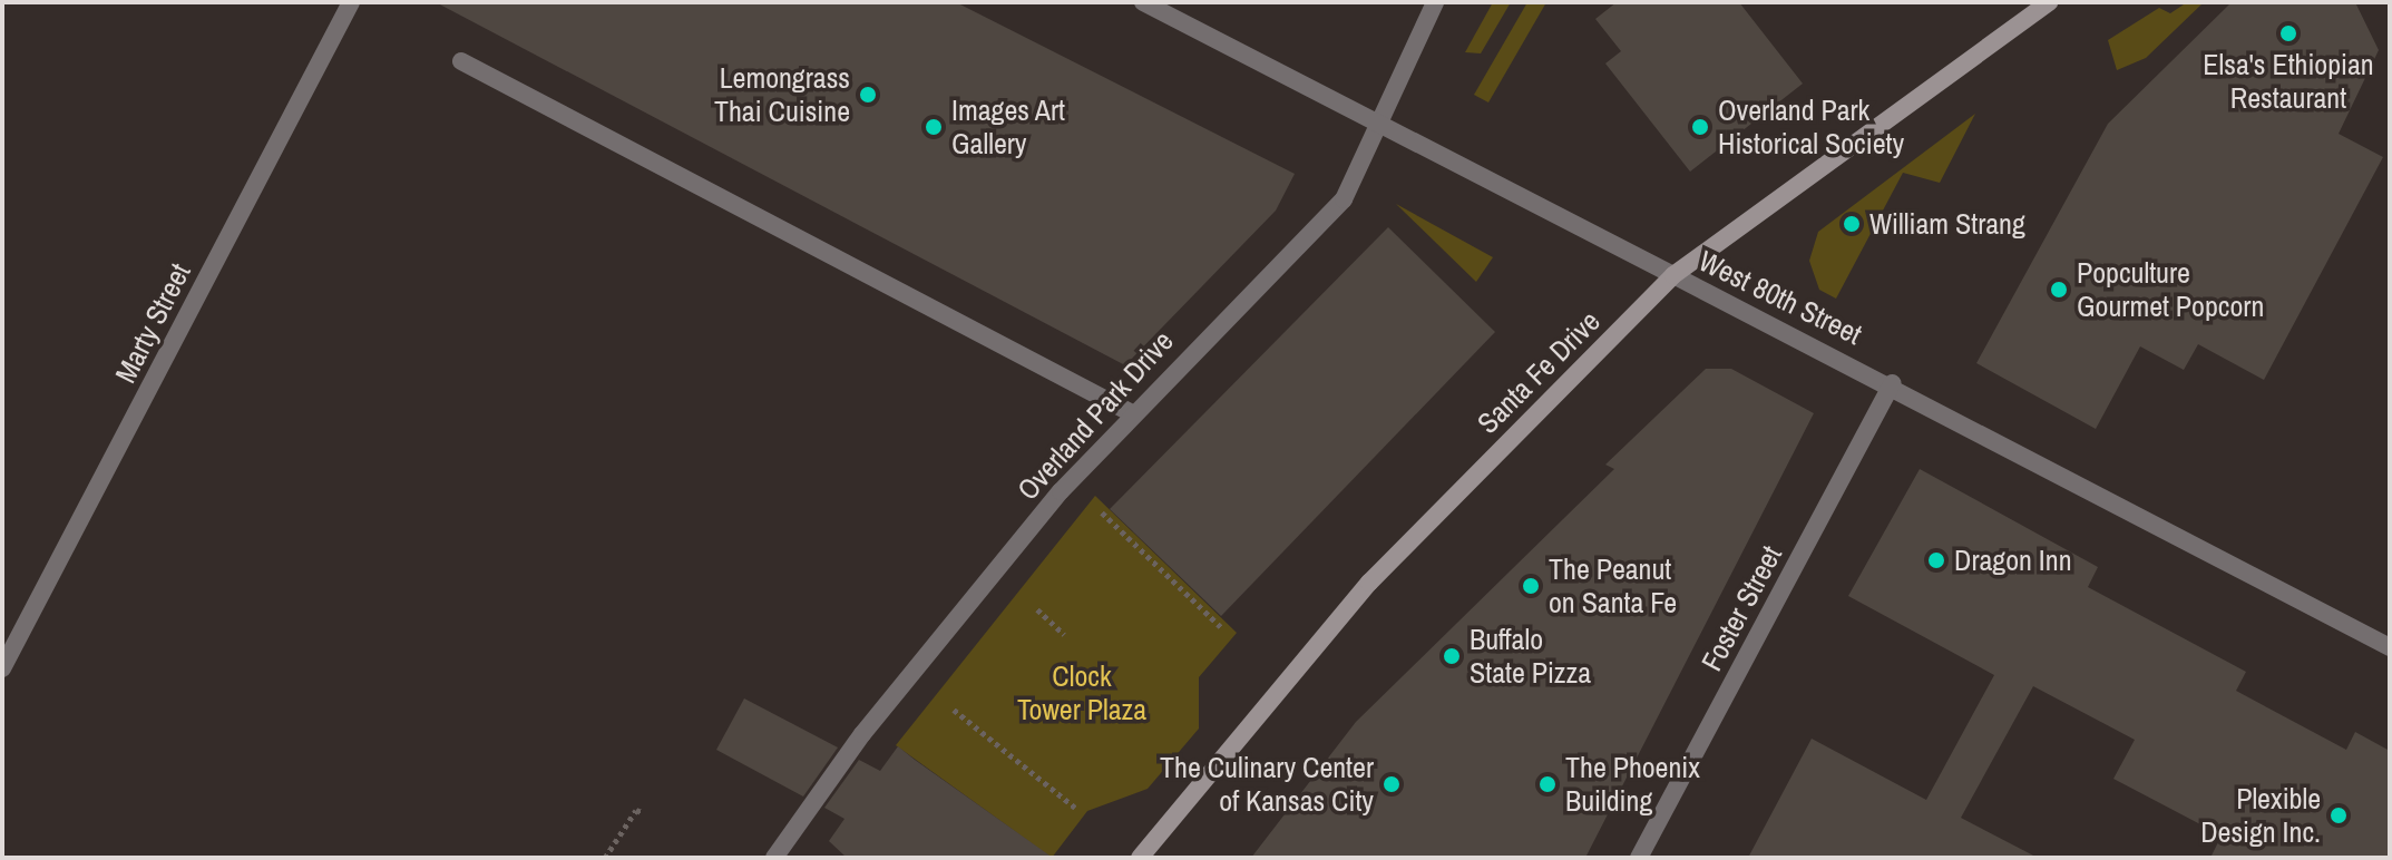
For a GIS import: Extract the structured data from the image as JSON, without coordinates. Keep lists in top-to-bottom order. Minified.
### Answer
{"streets":{"main road":["Santa Fe Drive"],"street":["West 80th Street","Marty Street","Overland Park Drive","Foster Street"]},"crossings":[["West 80th Street","Santa Fe Drive"],["West 80th Street","Overland Park Drive"],["West 80th Street","Foster Street"]],"parks":["Clock Tower Plaza"],"places":["Elsa's Ethiopian Restaurant","Lemongrass Thai Cuisine","Images Art Gallery","Overland Park Historical Society","William Strang","Popculture Gourmet Popcorn","Dragon Inn","The Peanut on Santa Fe","Buffalo State Pizza","The Culinary Center of Kansas City","The Phoenix Building","Plexible Design Inc."]}
